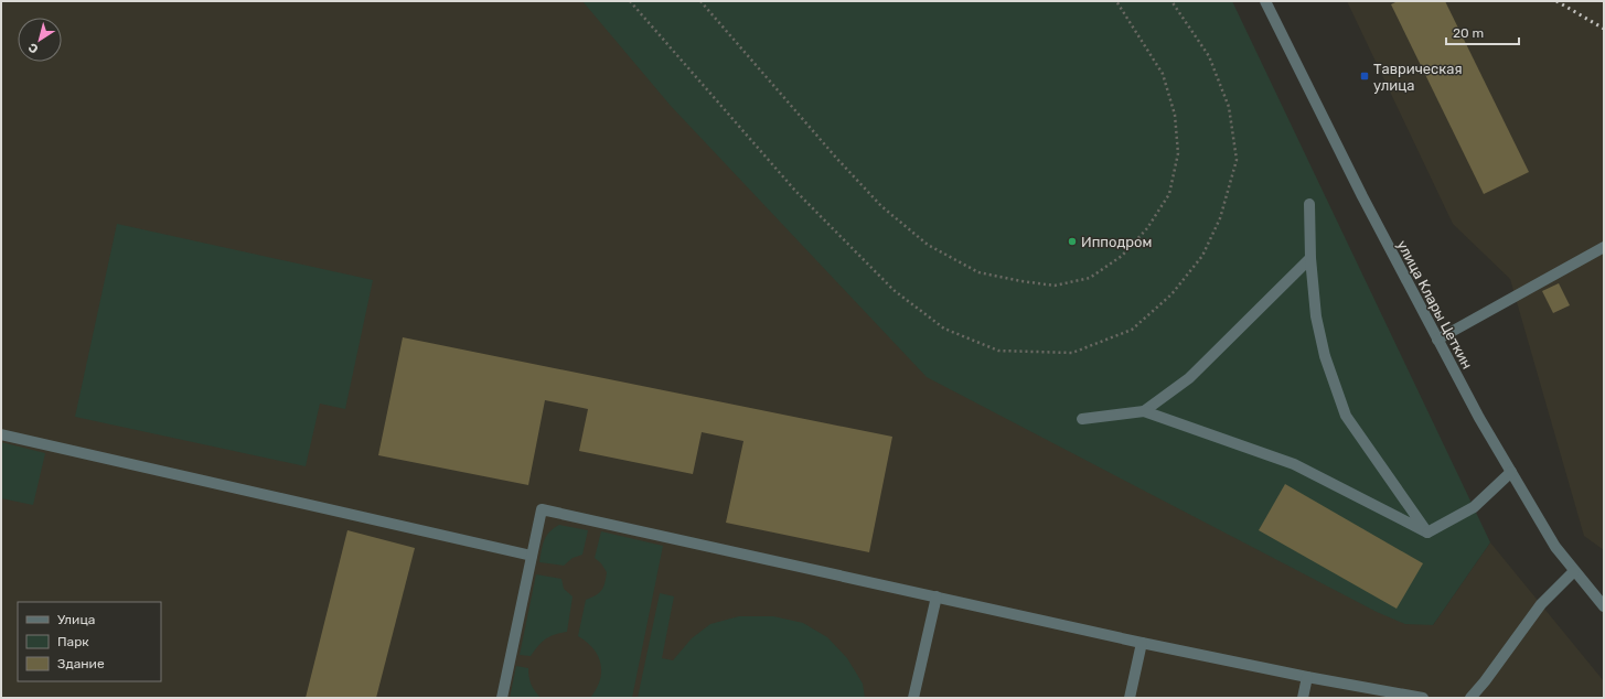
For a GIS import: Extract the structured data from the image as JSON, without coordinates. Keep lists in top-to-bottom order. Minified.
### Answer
{"streets":{"street":["улица Клары Цеткин"]},"places":{"transit":["Таврическая улица"],"other":["Ипподром"]},"legend":["Улица","Парк","Здание"],"scale_bar":"20 m","north":"bottom left"}
